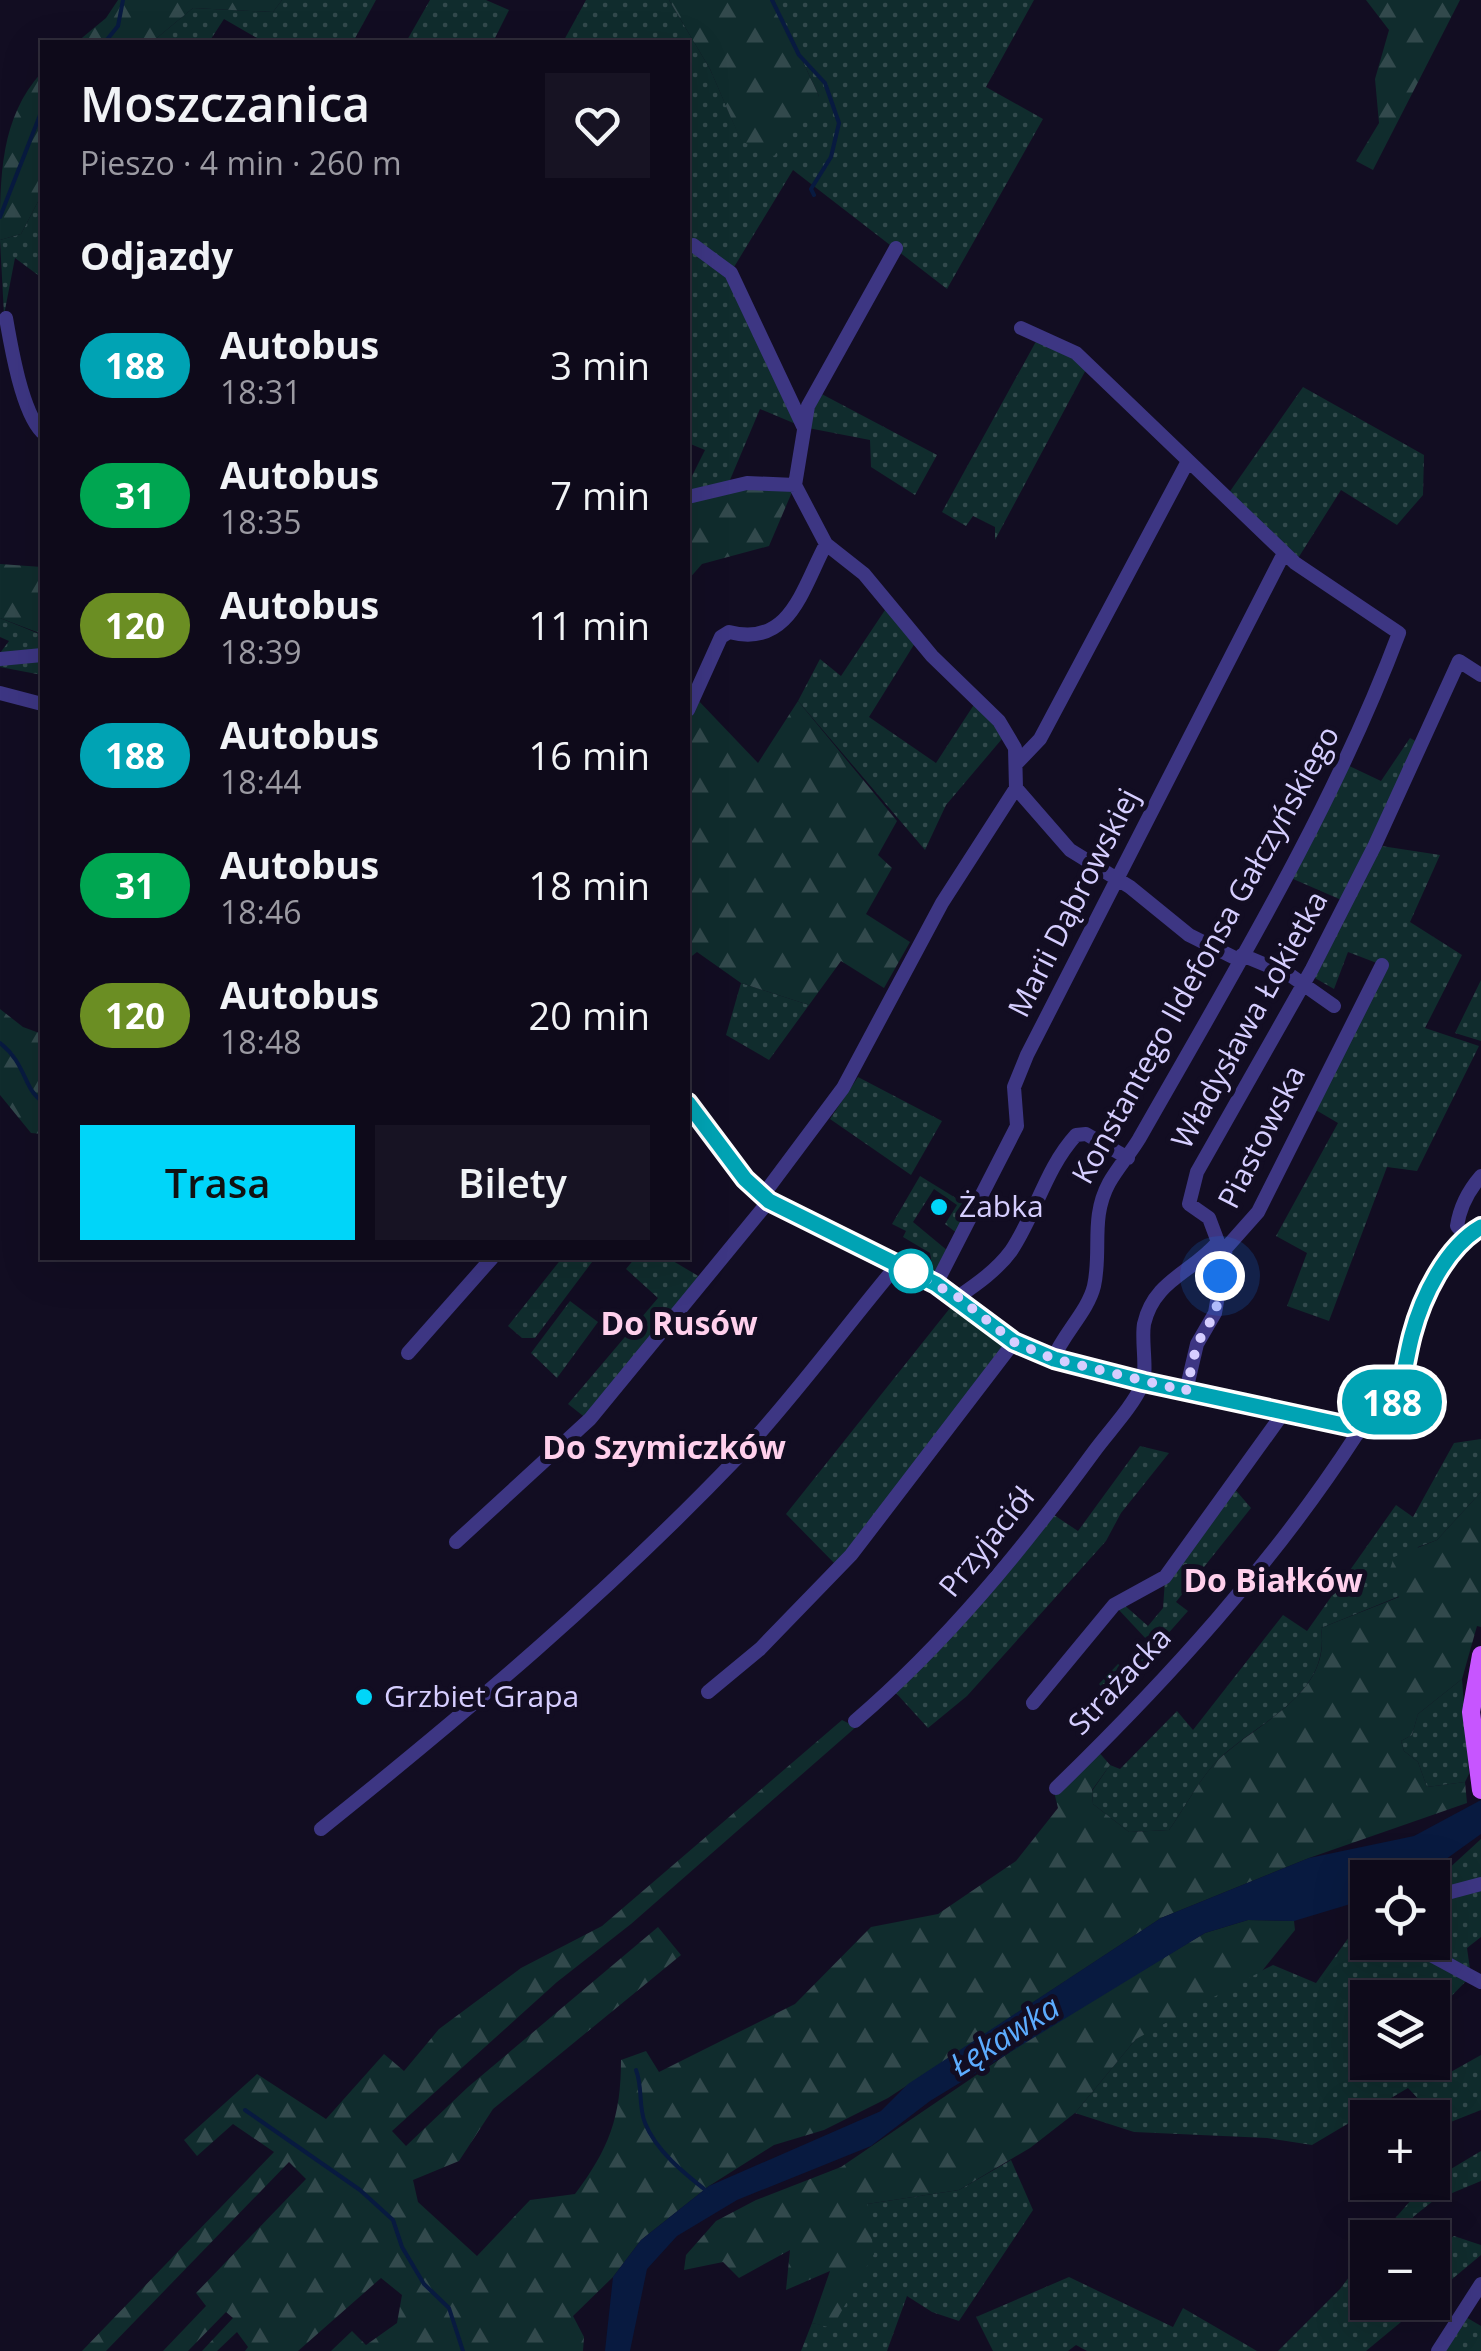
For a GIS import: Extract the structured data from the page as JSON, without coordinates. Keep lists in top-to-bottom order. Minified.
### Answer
{"streets":{"street":["Marii Dąbrowskiej","Konstantego Ildefonsa Gałczyńskiego","Władysława Łokietka","Piastowska","Przyjaciół","Strażacka"]},"crossings":[["Marii Dąbrowskiej","Konstantego Ildefonsa Gałczyńskiego"],["Władysława Łokietka","Piastowska"]],"districts":["Do Rusów","Do Szymiczków","Do Białków"],"water":["Łękawka"],"places":["Żabka","Grzbiet Grapa"],"lines":["bus line 188"],"page":{"on_map":"188","heading":[["Moszczanica","Pieszo · 4 min · 260 m"],"Odjazdy"],"list":[{"mark":"188","name":"Autobus","note":"18:31","value":"3 min"},{"mark":"31","name":"Autobus","note":"18:35","value":"7 min"},{"mark":"120","name":"Autobus","note":"18:39","value":"11 min"},{"mark":"188","name":"Autobus","note":"18:44","value":"16 min"},{"mark":"31","name":"Autobus","note":"18:46","value":"18 min"},{"mark":"120","name":"Autobus","note":"18:48","value":"20 min"}],"buttons":["Trasa","Bilety"],"map_buttons":["+","−"]}}
